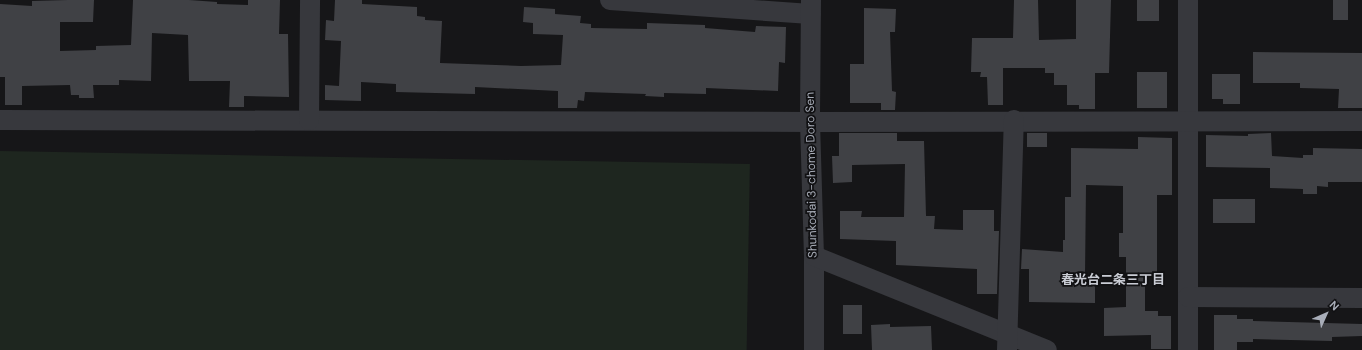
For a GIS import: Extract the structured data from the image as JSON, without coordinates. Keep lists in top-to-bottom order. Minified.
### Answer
{"streets":{"street":["Shunkodai 3-chome Doro Sen"]},"districts":["春光台二条三丁目"],"north":"top right"}
